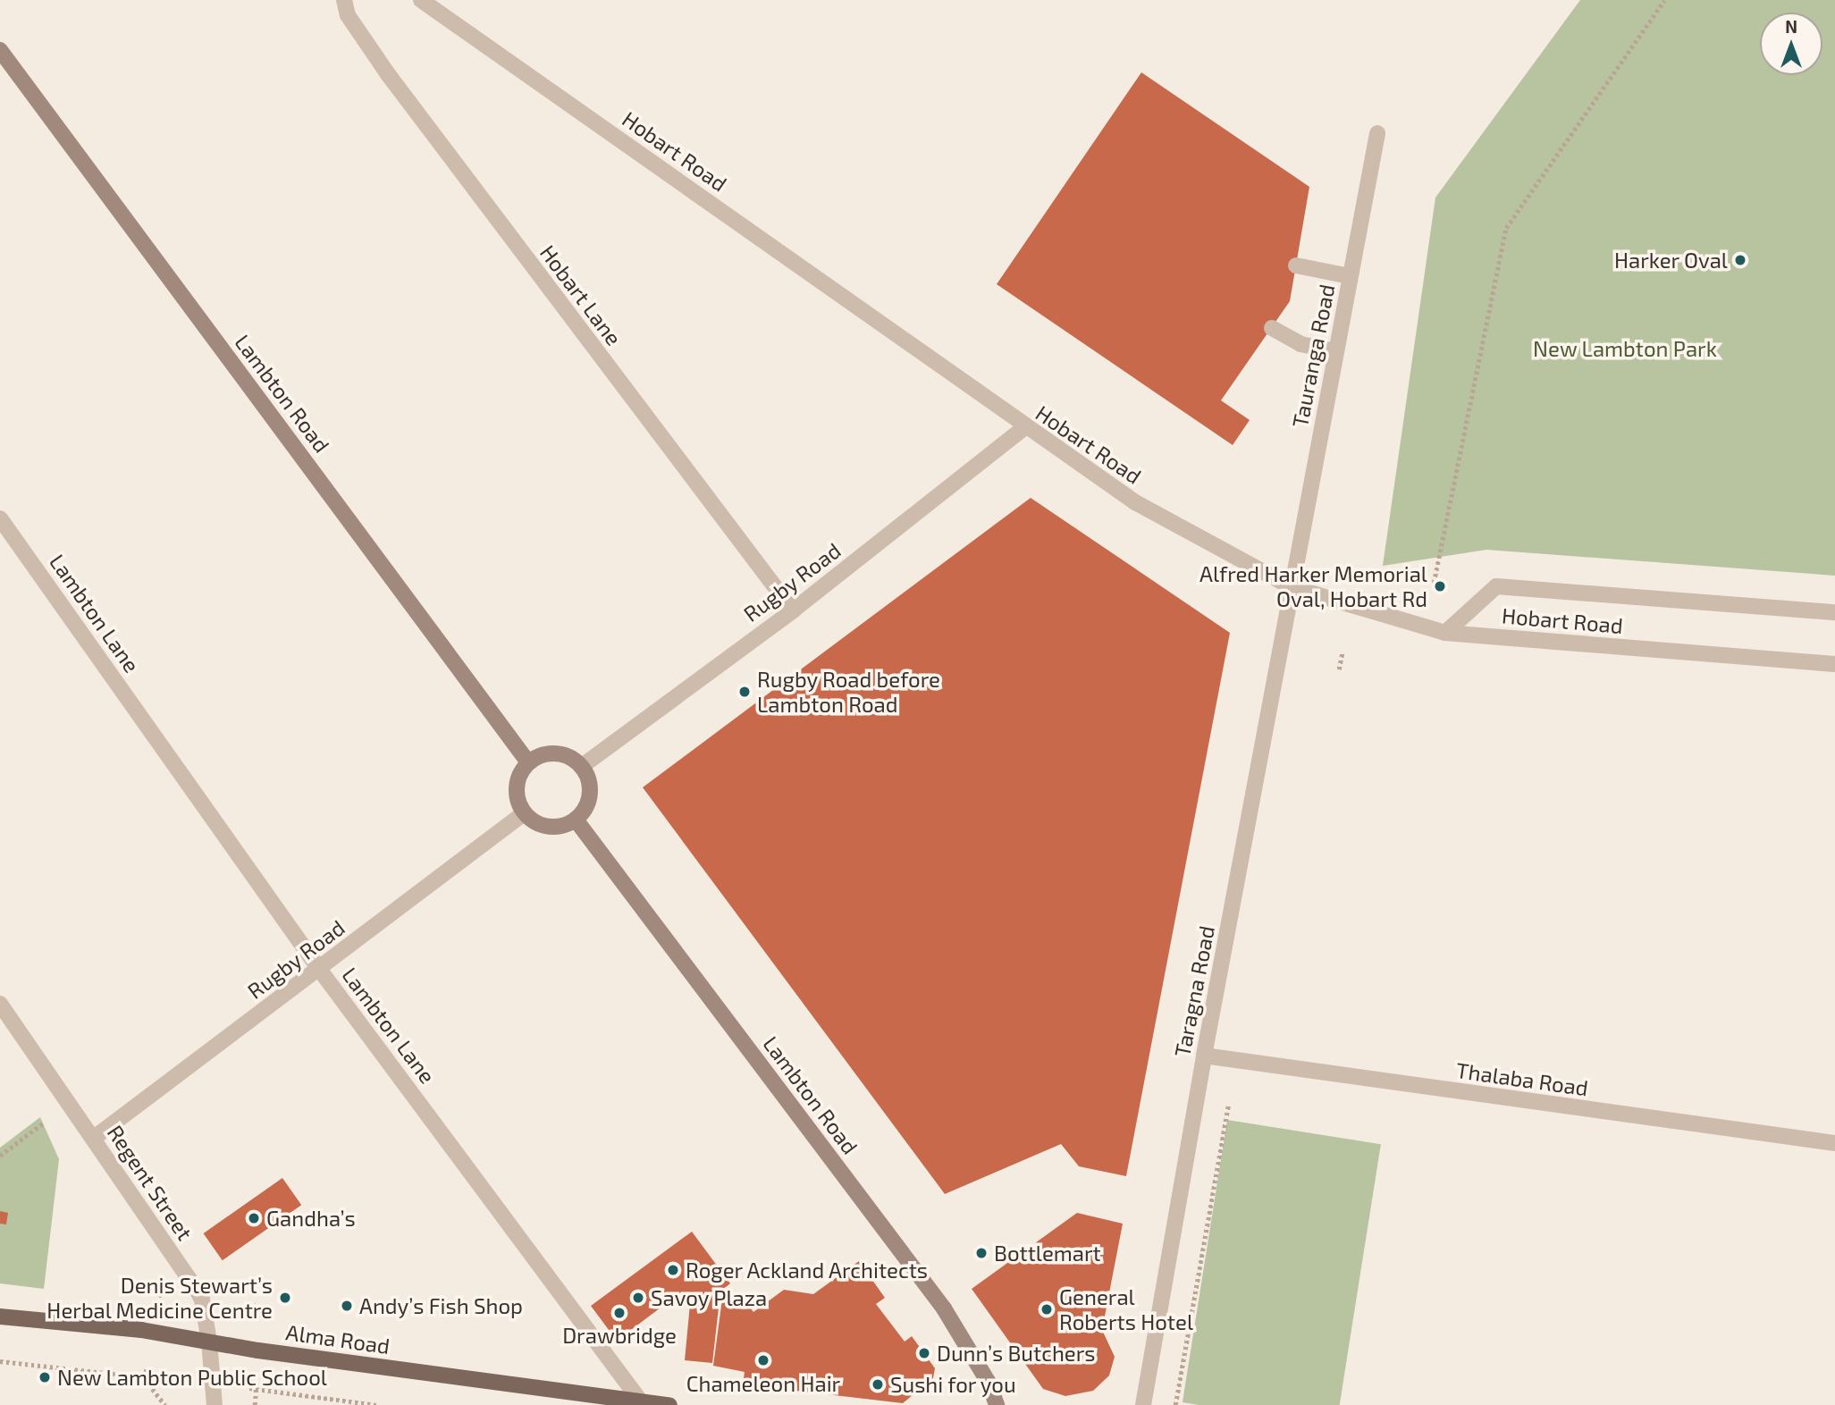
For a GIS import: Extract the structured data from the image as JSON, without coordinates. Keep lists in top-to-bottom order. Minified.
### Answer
{"streets":{"main road":["Lambton Road","Alma Road"],"street":["Hobart Road","Hobart Lane","Tauranga Road","Rugby Road","Lambton Lane","Taragna Road","Thalaba Road","Regent Street"]},"crossings":[["Hobart Road","Tauranga Road"],["Hobart Road","Rugby Road"],["Hobart Road","Taragna Road"],["Hobart Lane","Rugby Road"],["Tauranga Road","Taragna Road"],["Lambton Road","Rugby Road"],["Rugby Road","Lambton Lane"],["Rugby Road","Regent Street"],["Lambton Lane","Alma Road"],["Taragna Road","Thalaba Road"],["Regent Street","Alma Road"]],"parks":["New Lambton Park"],"places":["Harker Oval","Alfred Harker Memorial Oval, Hobart Rd","Rugby Road before Lambton Road","Gandha’s","Bottlemart","Roger Ackland Architects","Denis Stewart’s Herbal Medicine Centre","Savoy Plaza","Andy’s Fish Shop","General Roberts Hotel","Drawbridge","Dunn’s Butchers","Chameleon Hair","New Lambton Public School","Sushi for you"],"north":"top"}
